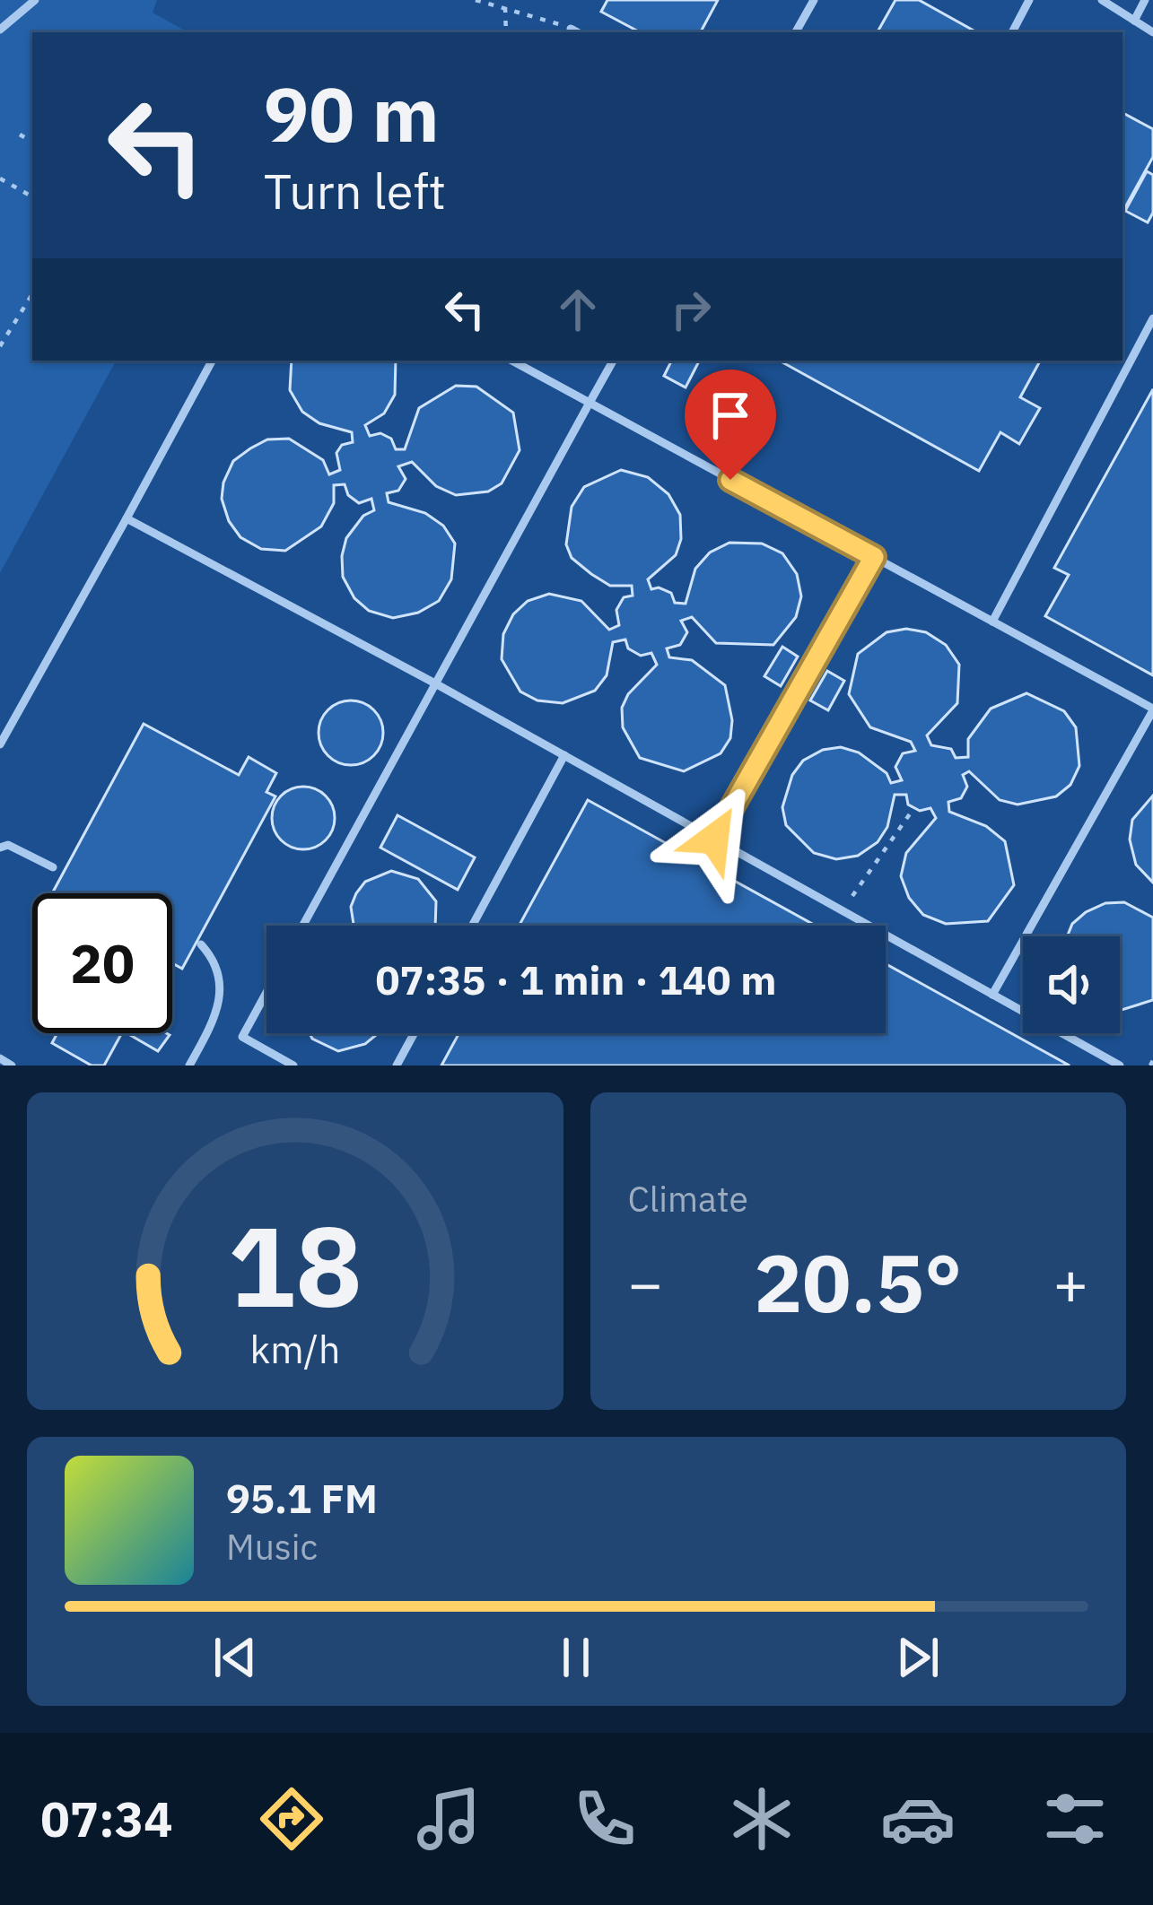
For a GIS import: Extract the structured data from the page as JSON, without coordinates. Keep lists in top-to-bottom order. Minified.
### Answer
{"page":{"turn":["90 m","Turn left"],"limit":"20","trip":"07:35 · 1 min · 140 m","tile":"Climate","heat":["−","20.5°","+"],"song":["95.1 FM","Music"],"tabs":"07:34","gauge":["18","km/h"]}}
